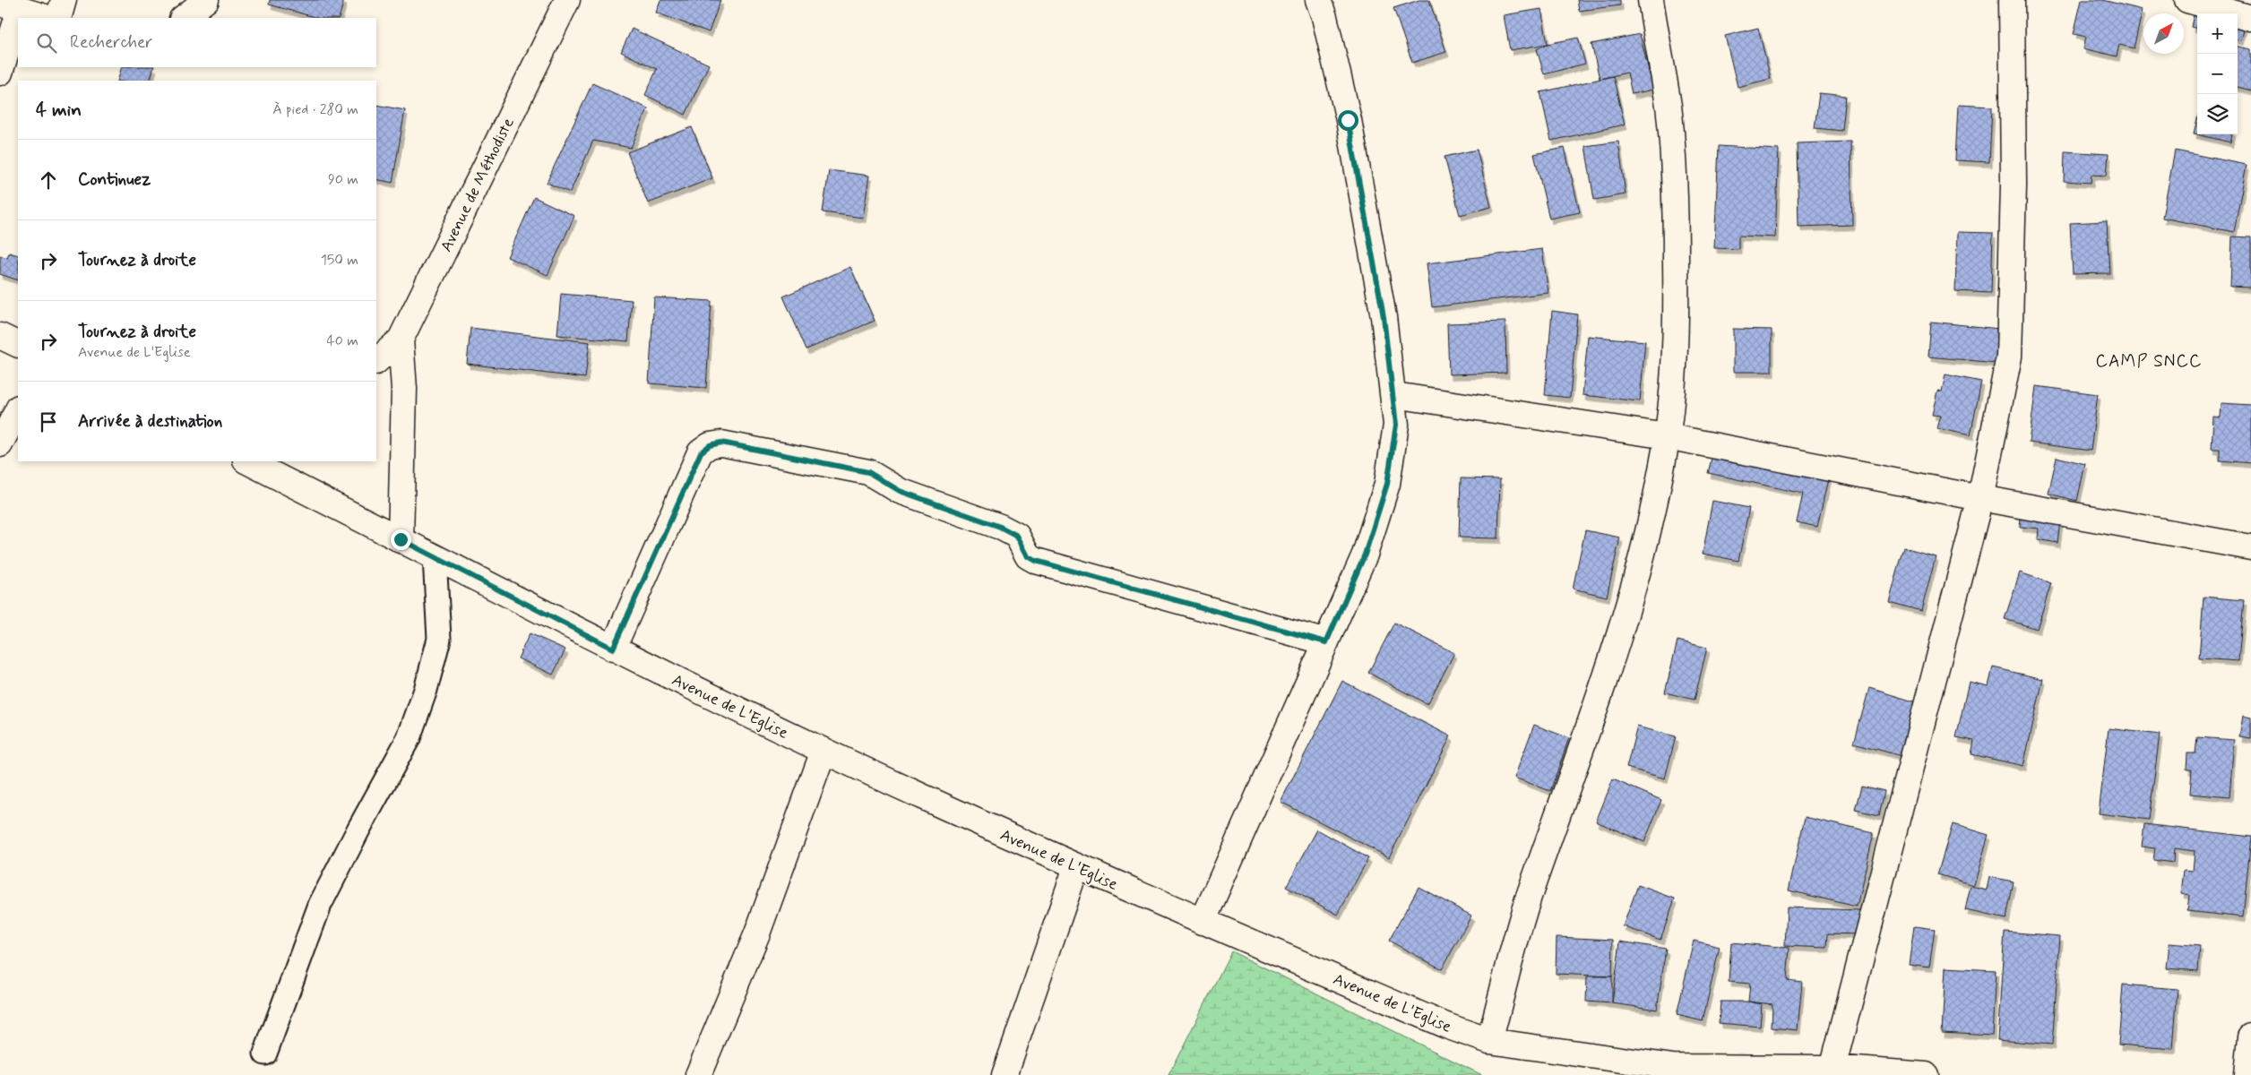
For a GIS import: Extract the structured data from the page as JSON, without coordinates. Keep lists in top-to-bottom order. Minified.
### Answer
{"streets":{"street":["Avenue de Méthodiste","Avenue de L'Eglise"]},"districts":["CAMP SNCC"],"north":"top right","page":{"map_buttons":["+","−"],"search":"Rechercher","heading":["4 min","À pied · 280 m"],"list":[["Continuez","90 m"],["Tournez à droite","150 m"],["Tournez à droite","Avenue de L'Eglise","40 m"],"Arrivée à destination"]}}
